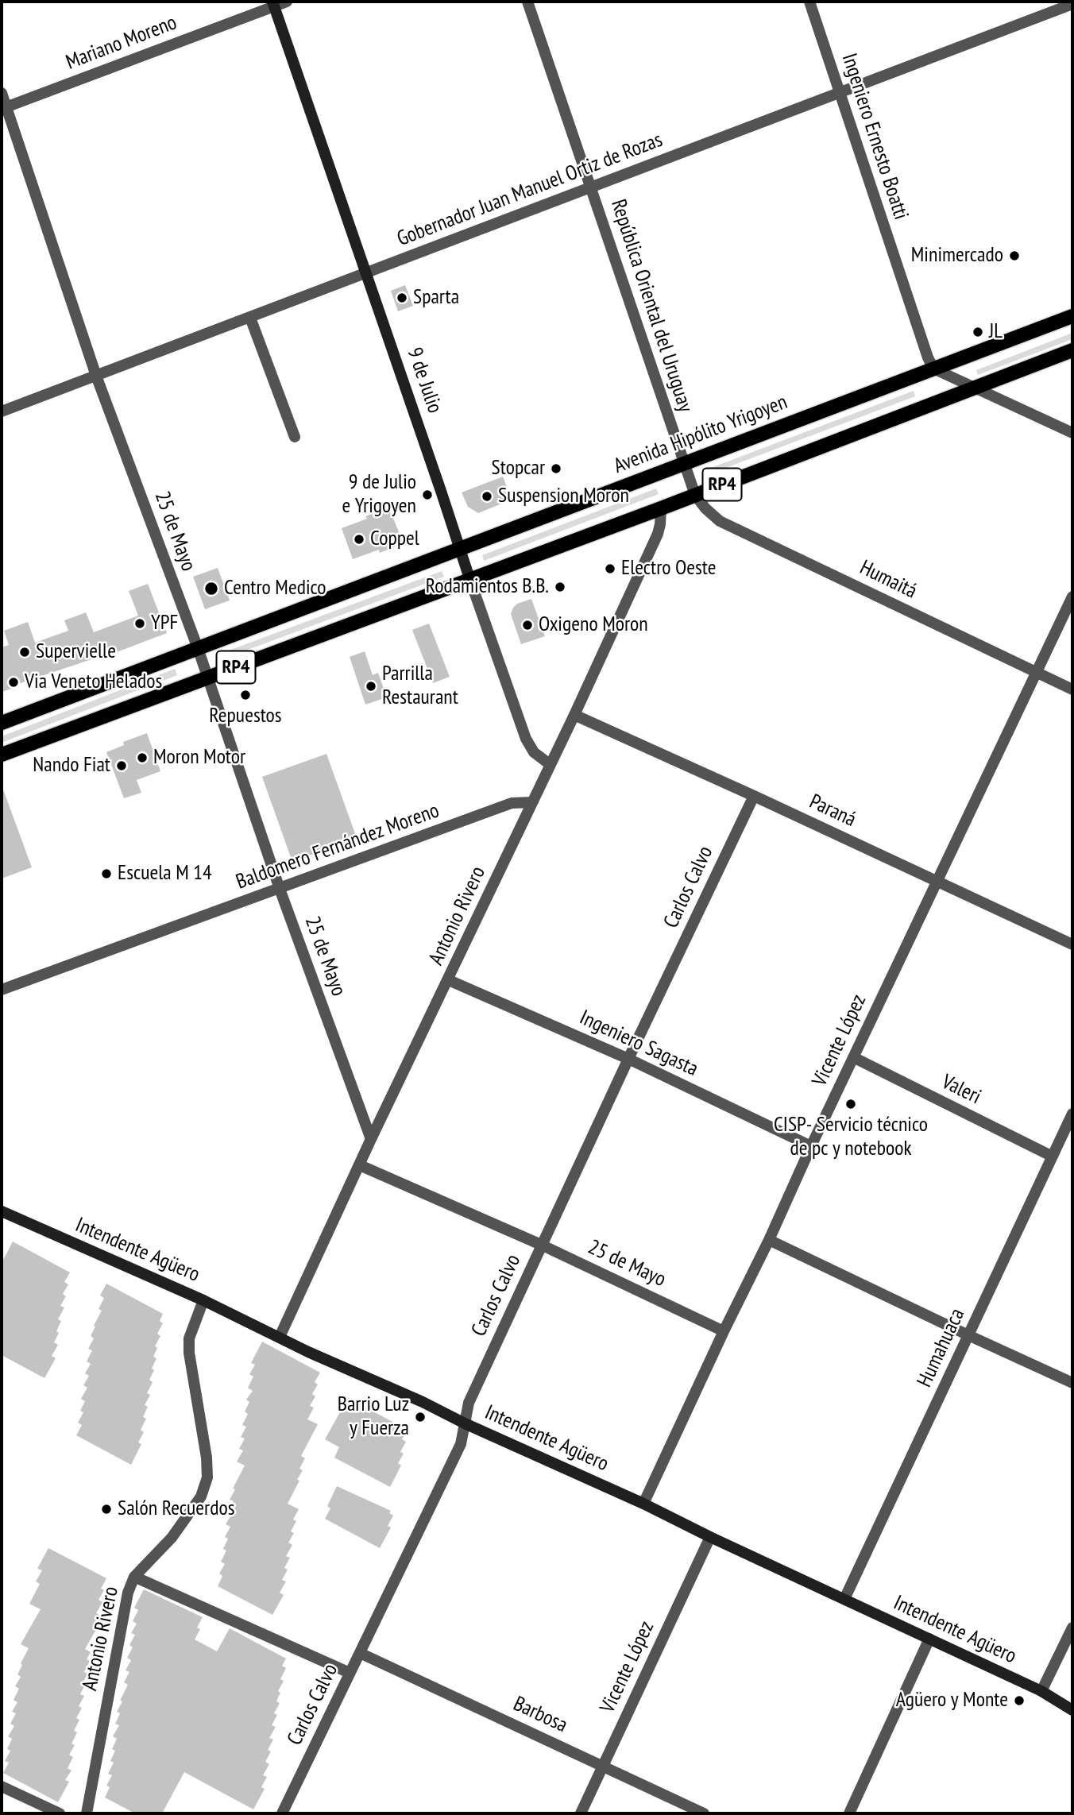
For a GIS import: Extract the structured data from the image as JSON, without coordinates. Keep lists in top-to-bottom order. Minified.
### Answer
{"streets":{"main road":["Avenida Hipólito Yrigoyen","RP4"],"street":["Mariano Moreno","Ingeniero Ernesto Boatti","Gobernador Juan Manuel Ortiz de Rozas","República Oriental del Uruguay","9 de Julio","25 de Mayo","Humaitá","Paraná","Baldomero Fernández Moreno","Carlos Calvo","Antonio Rivero","Vicente López","Ingeniero Sagasta","Valeri","Intendente Agüero","Humahuaca","Barbosa"]},"crossings":[["Mariano Moreno","9 de Julio"],["Mariano Moreno","25 de Mayo"],["Ingeniero Ernesto Boatti","Gobernador Juan Manuel Ortiz de Rozas"],["Ingeniero Ernesto Boatti","Avenida Hipólito Yrigoyen"],["Gobernador Juan Manuel Ortiz de Rozas","República Oriental del Uruguay"],["Gobernador Juan Manuel Ortiz de Rozas","9 de Julio"],["Gobernador Juan Manuel Ortiz de Rozas","25 de Mayo"],["República Oriental del Uruguay","Avenida Hipólito Yrigoyen"],["República Oriental del Uruguay","RP4"],["República Oriental del Uruguay","Humaitá"],["9 de Julio","Avenida Hipólito Yrigoyen"],["9 de Julio","RP4"],["9 de Julio","Antonio Rivero"],["Avenida Hipólito Yrigoyen","25 de Mayo"],["RP4","25 de Mayo"],["RP4","Humaitá"],["RP4","Antonio Rivero"],["25 de Mayo","Baldomero Fernández Moreno"],["25 de Mayo","Carlos Calvo"],["25 de Mayo","Antonio Rivero"],["25 de Mayo","Vicente López"],["Humaitá","Vicente López"],["Paraná","Carlos Calvo"],["Paraná","Antonio Rivero"],["Paraná","Vicente López"],["Baldomero Fernández Moreno","Antonio Rivero"],["Carlos Calvo","Ingeniero Sagasta"],["Carlos Calvo","Intendente Agüero"],["Carlos Calvo","Barbosa"],["Antonio Rivero","Ingeniero Sagasta"],["Antonio Rivero","Intendente Agüero"],["Vicente López","Ingeniero Sagasta"],["Vicente López","Valeri"],["Vicente López","Intendente Agüero"],["Vicente López","Barbosa"],["Valeri","Humahuaca"],["Intendente Agüero","Humahuaca"]],"places":["Minimercado","Sparta","JL","Stopcar","9 de Julio e Yrigoyen","Suspension Moron","Coppel","Electro Oeste","Rodamientos B.B.","Centro Medico","YPF","Oxigeno Moron","Supervielle","Via Veneto Helados","Parrilla Restaurant","Repuestos","Moron Motor","Nando Fiat","Escuela M 14","CISP- Servicio técnico de pc y notebook","Barrio Luz y Fuerza","Salón Recuerdos","Agüero y Monte"]}
